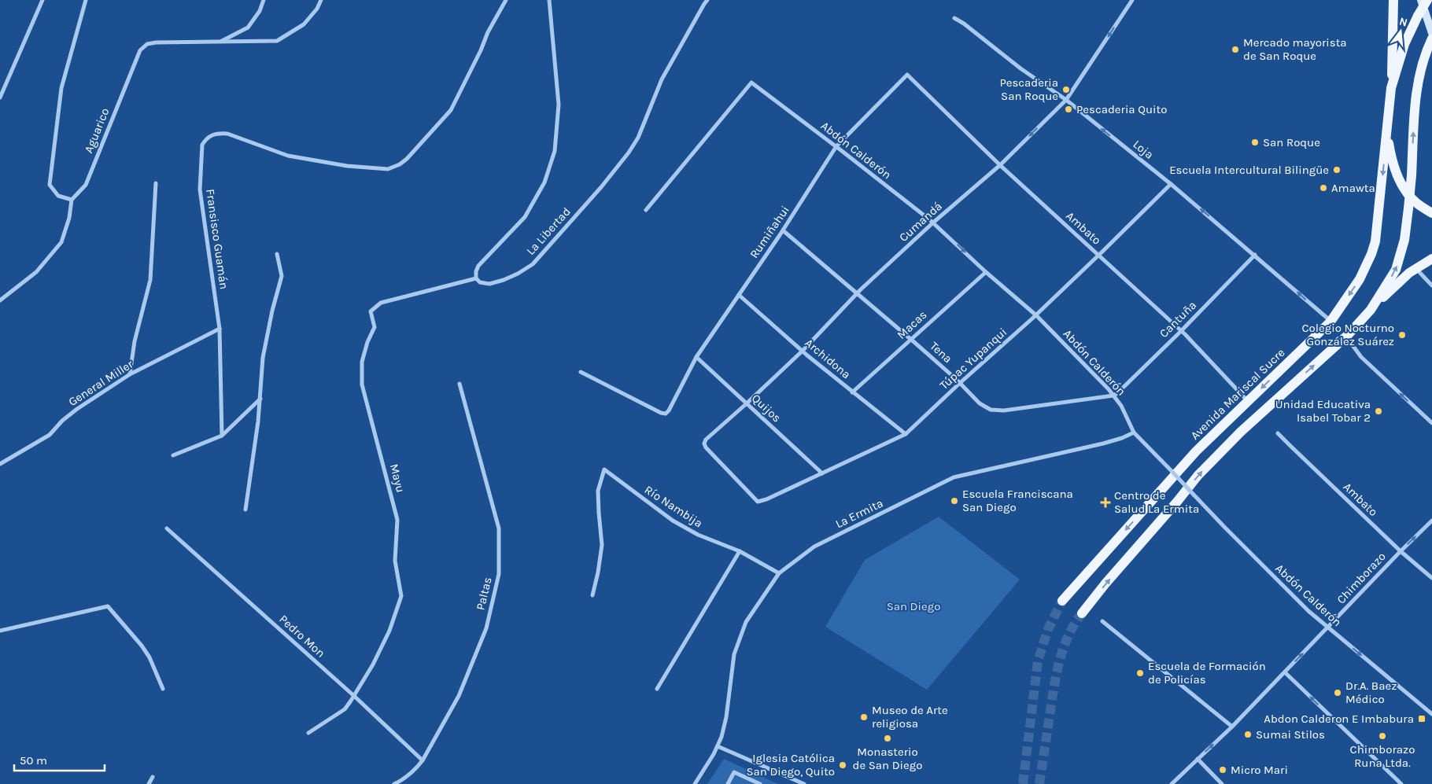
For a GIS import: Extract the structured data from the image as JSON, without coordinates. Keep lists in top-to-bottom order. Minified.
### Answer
{"streets":{"main road":["Avenida Mariscal Sucre"],"street":["Aguarico","Loja","Abdón Calderón","Cumandá","Ambato","La Libertad","Rumiñahui","Fransisco Guamán","Cantuña","Macas","Tena","Archidona","Túpac Yupanqui","General Miller","Quijos","Mayu","Río Nambija","La Ermita","Chimborazo","Paltas","Pedro Mon"]},"crossings":[["Loja","Cumandá"],["Loja","Cantuña"],["Loja","Túpac Yupanqui"],["Loja","Avenida Mariscal Sucre"],["Abdón Calderón","Cumandá"],["Abdón Calderón","Rumiñahui"],["Abdón Calderón","Cantuña"],["Abdón Calderón","Macas"],["Abdón Calderón","Tena"],["Abdón Calderón","Túpac Yupanqui"],["Abdón Calderón","La Ermita"],["Abdón Calderón","Chimborazo"],["Cumandá","Ambato"],["Cumandá","Tena"],["Cumandá","Archidona"],["Cumandá","Túpac Yupanqui"],["Cumandá","Quijos"],["Ambato","Rumiñahui"],["Ambato","Cantuña"],["Ambato","Túpac Yupanqui"],["Ambato","Chimborazo"],["La Libertad","Mayu"],["Rumiñahui","Tena"],["Rumiñahui","Archidona"],["Rumiñahui","Quijos"],["Fransisco Guamán","General Miller"],["Cantuña","Tena"],["Macas","Tena"],["Macas","Archidona"],["Tena","Túpac Yupanqui"],["Archidona","Túpac Yupanqui"],["Túpac Yupanqui","Quijos"],["Mayu","Pedro Mon"],["Río Nambija","La Ermita"],["Paltas","Pedro Mon"]],"one_way":["Loja","Chimborazo"],"parks":["San Diego"],"places":{"other":["Mercado mayorista de San Roque","Pescaderia San Roque","Pescaderia Quito","San Roque","Escuela Intercultural Bilingüe","Amawta","Colegio Nocturno González Suárez","Unidad Educativa Isabel Tobar 2","Escuela Franciscana San Diego","Escuela de Formación de Policías","Dr.A. Baez Médico","Museo de Arte religiosa","Sumai Stilos","Chimborazo Runa Ltda.","Monasterio de San Diego","Iglesia Católica San Diego, Quito","Micro Mari"],"health":["Centro de Salud La Ermita"],"transit":["Abdon Calderon E Imbabura"]},"scale_bar":"50 m","north":"top"}
